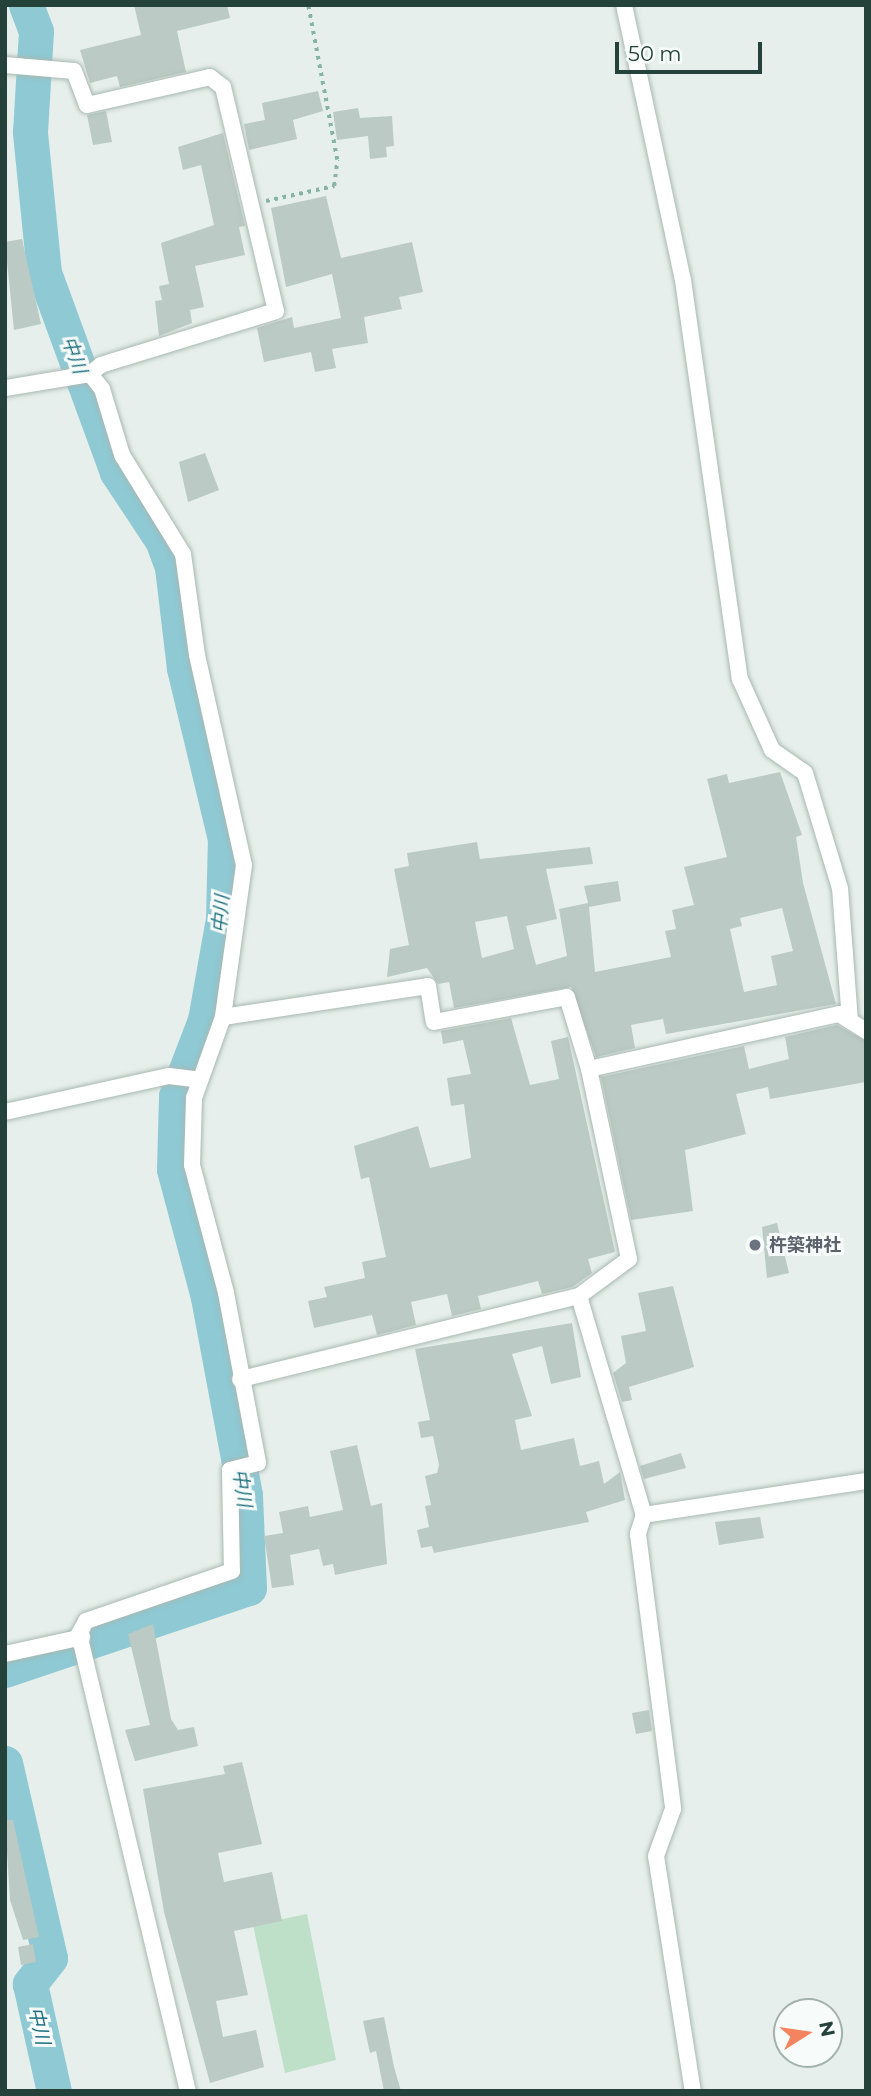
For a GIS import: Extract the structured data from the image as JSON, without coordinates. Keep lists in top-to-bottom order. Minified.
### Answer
{"water":["中川"],"places":["杵築神社"],"scale_bar":"50 m","north":"right"}
